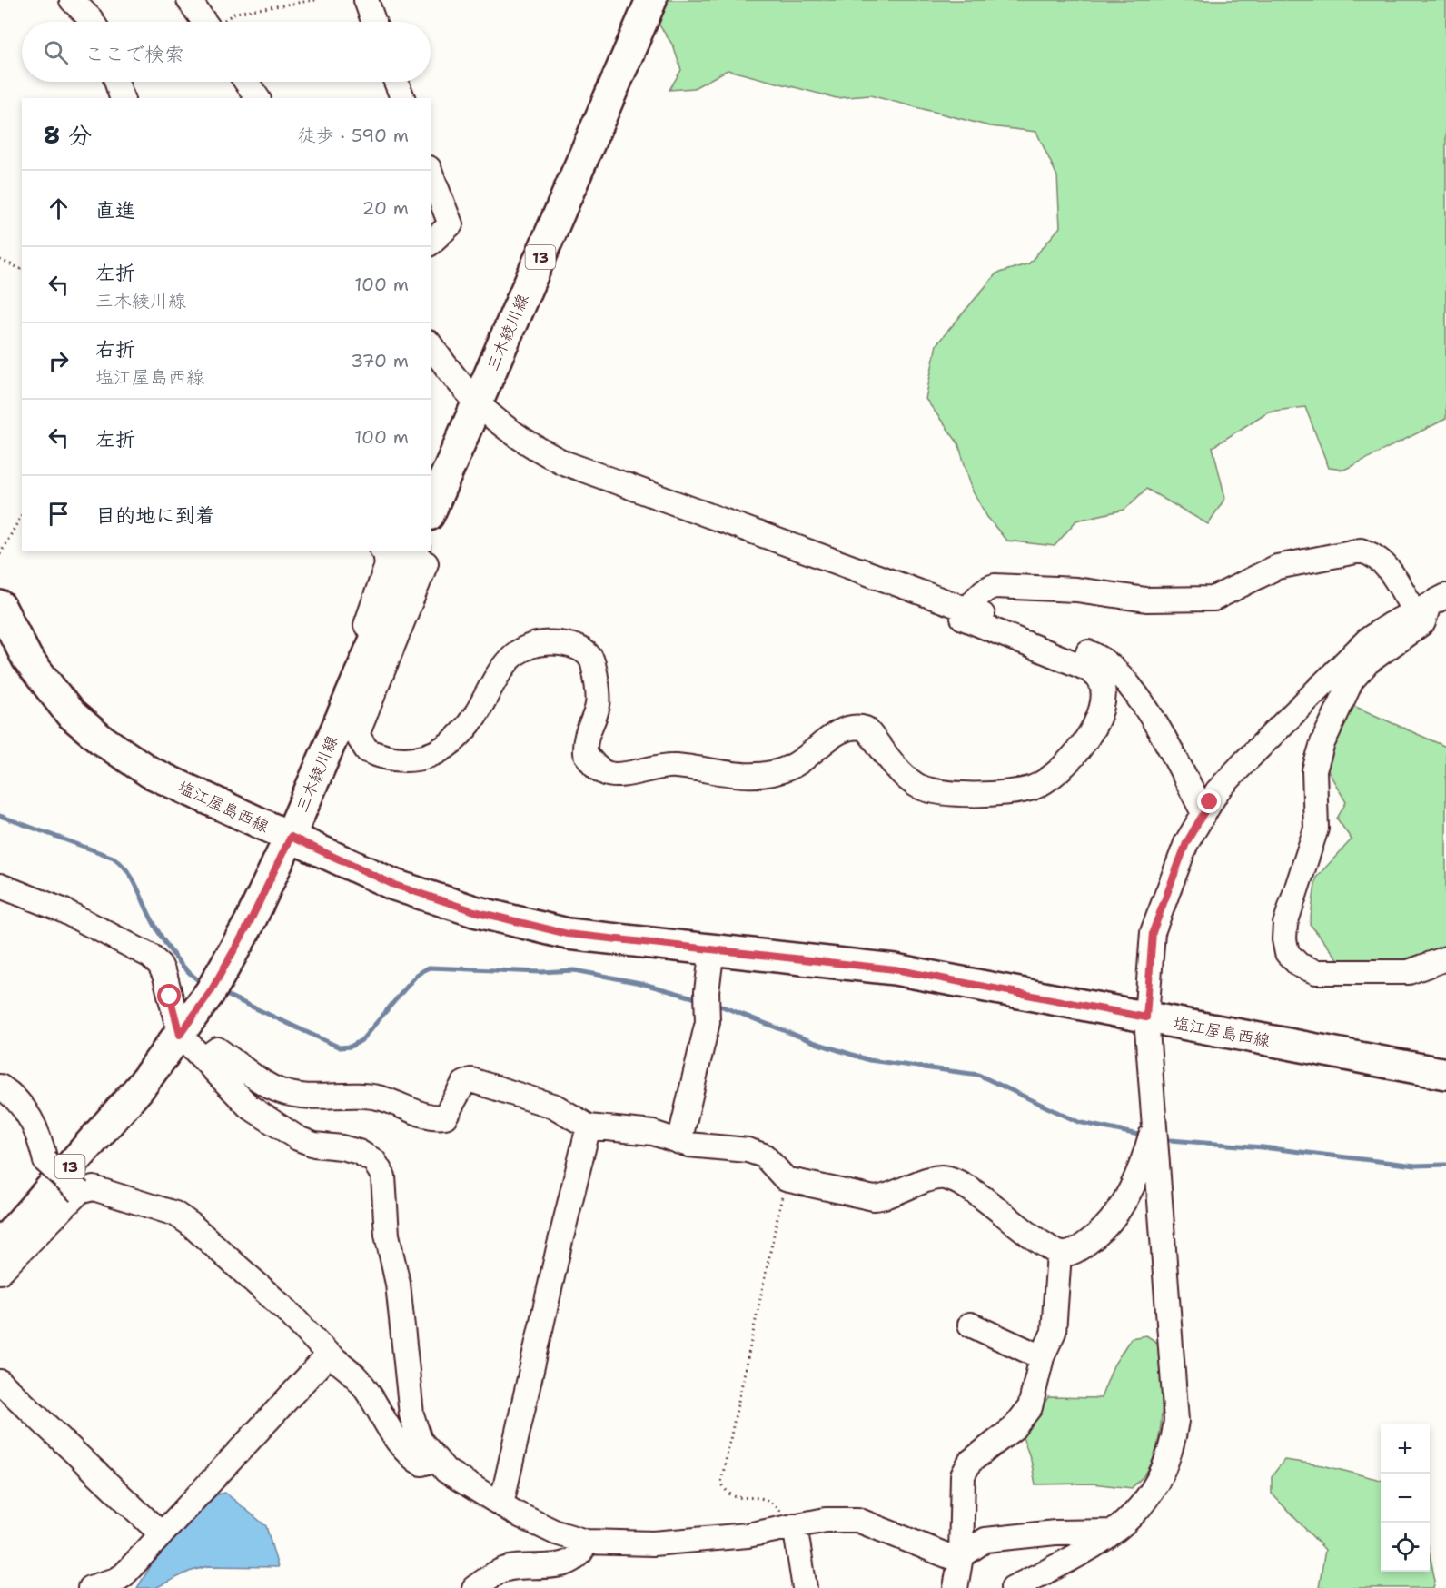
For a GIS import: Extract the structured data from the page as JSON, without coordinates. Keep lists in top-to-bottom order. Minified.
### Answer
{"streets":{"main road":["13","三木綾川線","塩江屋島西線"]},"crossings":[["三木綾川線","塩江屋島西線"]],"page":{"search":"ここで検索","heading":["8 分","徒歩 · 590 m"],"list":[["直進","20 m"],["左折","三木綾川線","100 m"],["右折","塩江屋島西線","370 m"],["左折","100 m"],"目的地に到着"],"map_buttons":["+","−"]}}
